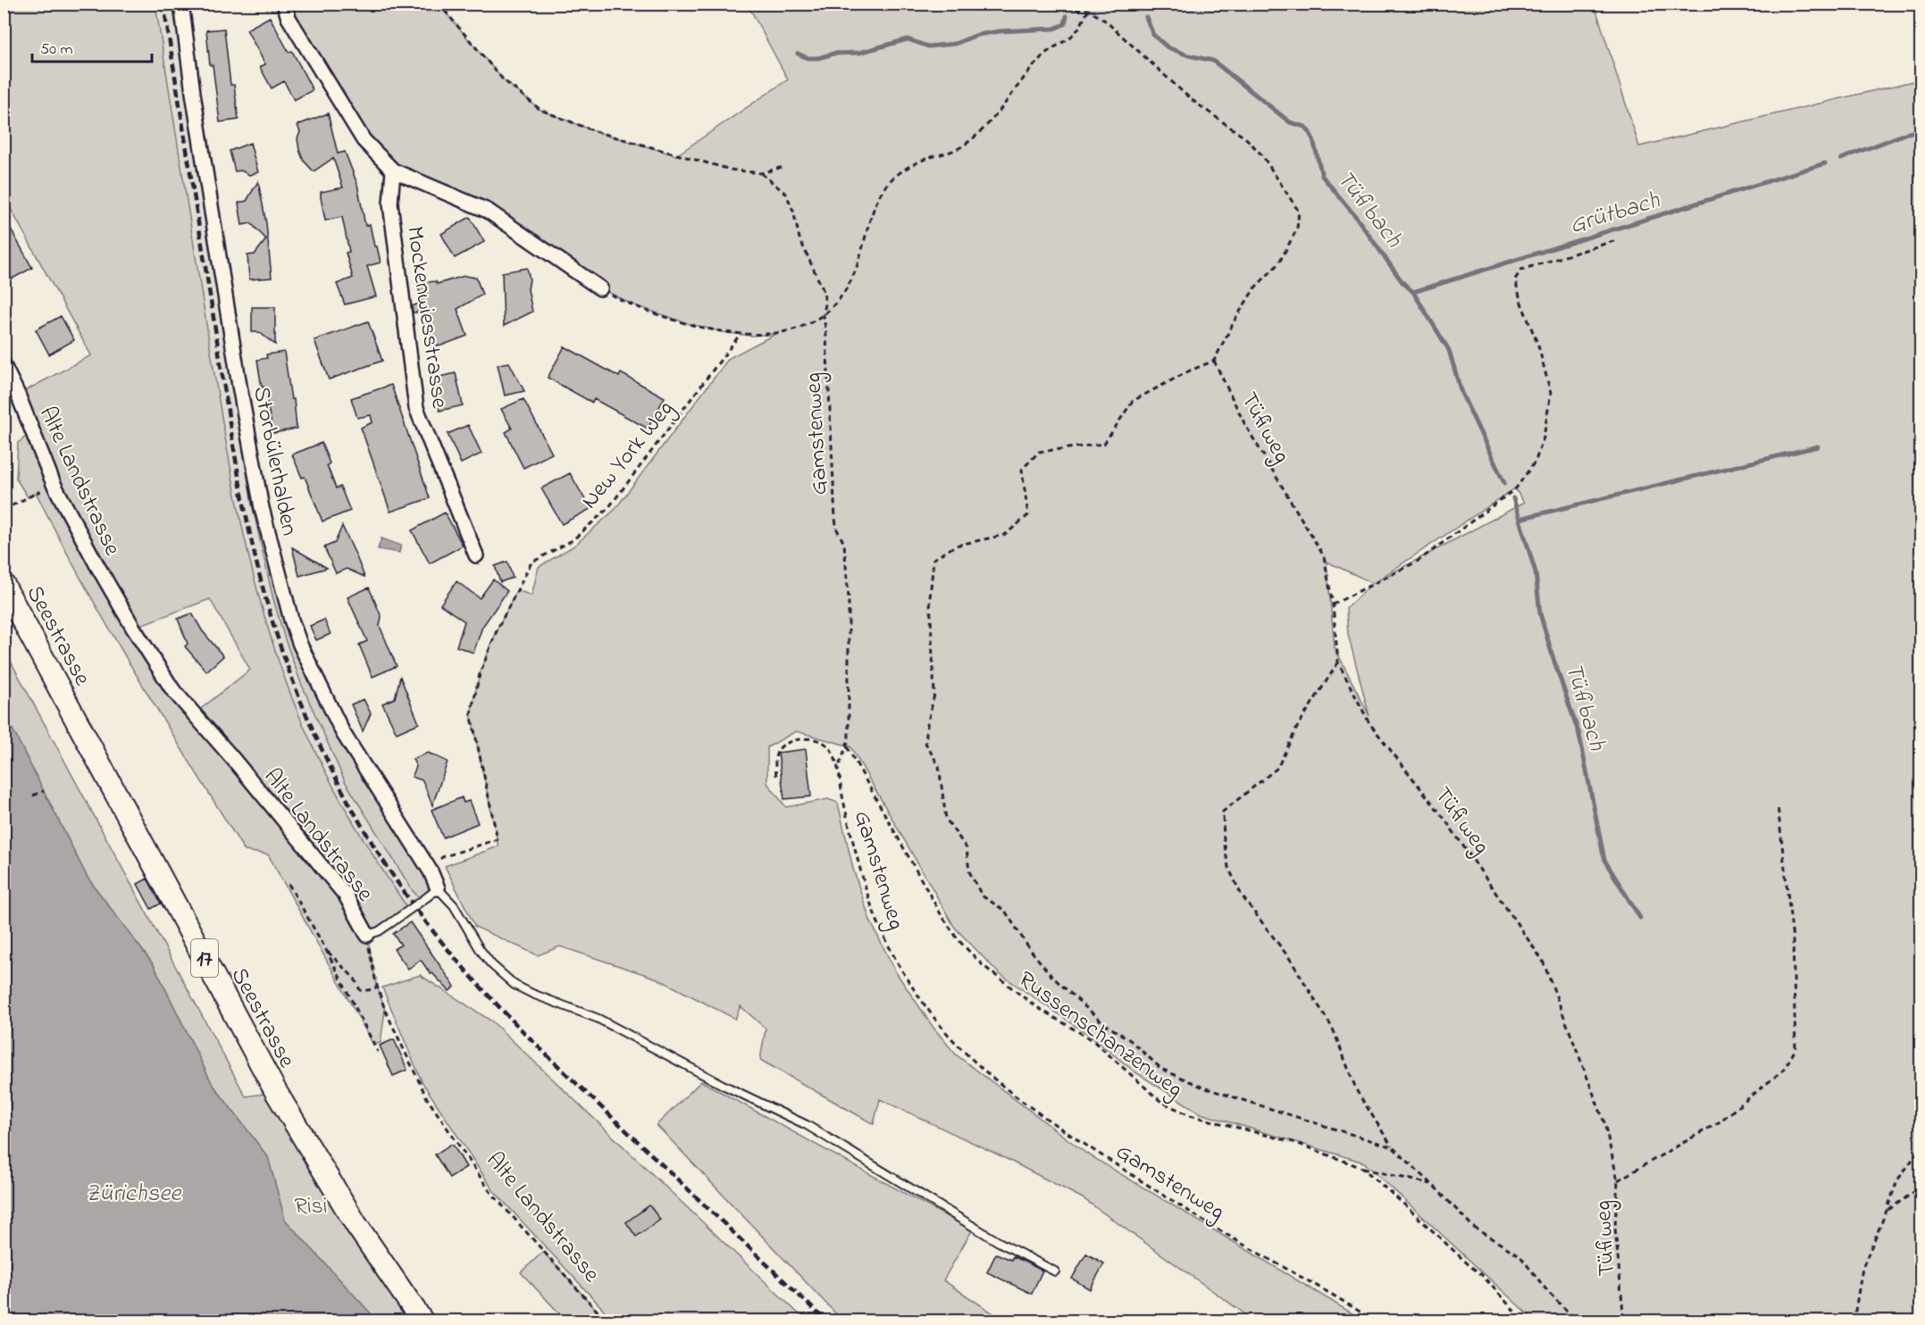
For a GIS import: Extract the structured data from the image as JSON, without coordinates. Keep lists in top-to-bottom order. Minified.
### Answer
{"streets":{"main road":["Seestrasse","17"],"street":["Mockenwiesstrasse","Storbülerhalden","Alte Landstrasse"],"path":["Tüfiweg","Gamstenweg","New York Weg","Russenschanzenweg"]},"crossings":[["Gamstenweg","Russenschanzenweg"],["New York Weg","Storbülerhalden"]],"water":["Tüfibach","Grütbach","Zürichsee"],"parks":["Risi"],"scale_bar":"50 m"}
